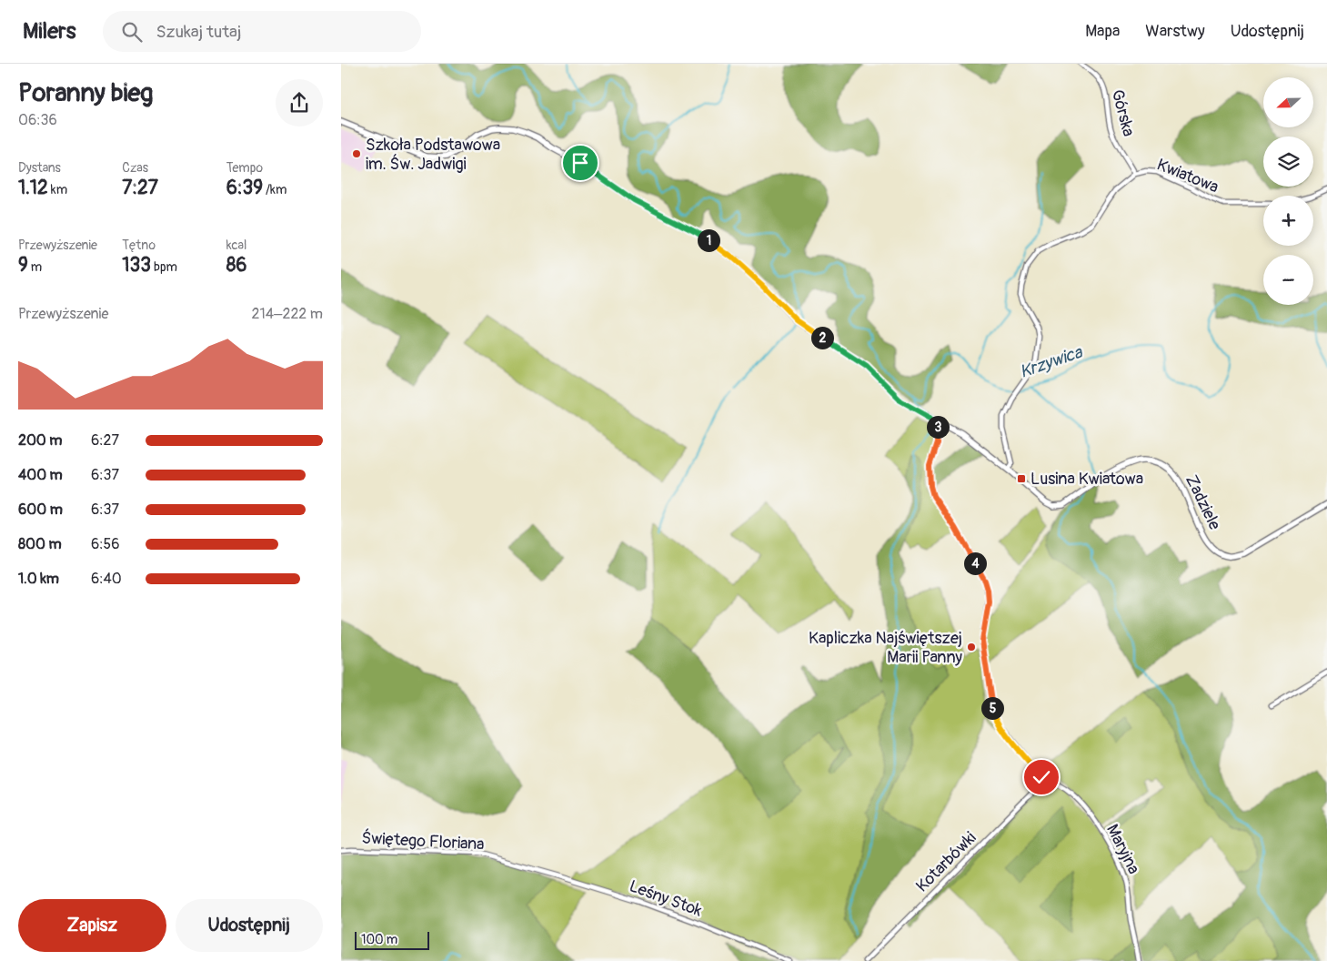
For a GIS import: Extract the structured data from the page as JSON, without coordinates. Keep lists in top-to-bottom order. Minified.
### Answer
{"streets":{"street":["Górska","Kwiatowa","Zadziele","Świętego Floriana","Maryjna","Kotarbówki","Leśny Stok"]},"crossings":[["Górska","Kwiatowa"],["Kwiatowa","Zadziele"],["Świętego Floriana","Leśny Stok"],["Maryjna","Kotarbówki"]],"water":["Krzywica"],"places":{"other":["Szkoła Podstawowa im. Św. Jadwigi","Kapliczka Najświętszej Marii Panny"],"transit":["Lusina Kwiatowa"]},"scale_bar":"100 m","north":"left","page":{"header":"Milers","search":"Szukaj tutaj","nav":["Mapa","Warstwy","Udostępnij"],"heading":["Poranny bieg","06:36"],"map_buttons":["+","−"],"stats":[["Dystans","1.12 km"],["Czas","7:27"],["Tempo","6:39 /km"],["Przewyższenie","9 m"],["Tętno","133 bpm"],["kcal","86"]],"pins":["1","2","3","4","5"],"chart":["Przewyższenie","214–222 m"],"list":[{"name":"200 m","note":"6:27"},{"name":"400 m","note":"6:37"},{"name":"600 m","note":"6:37"},{"name":"800 m","note":"6:56"},{"name":"1.0 km","note":"6:40"}],"buttons":["Zapisz","Udostępnij"],"scale":"100 m"}}
